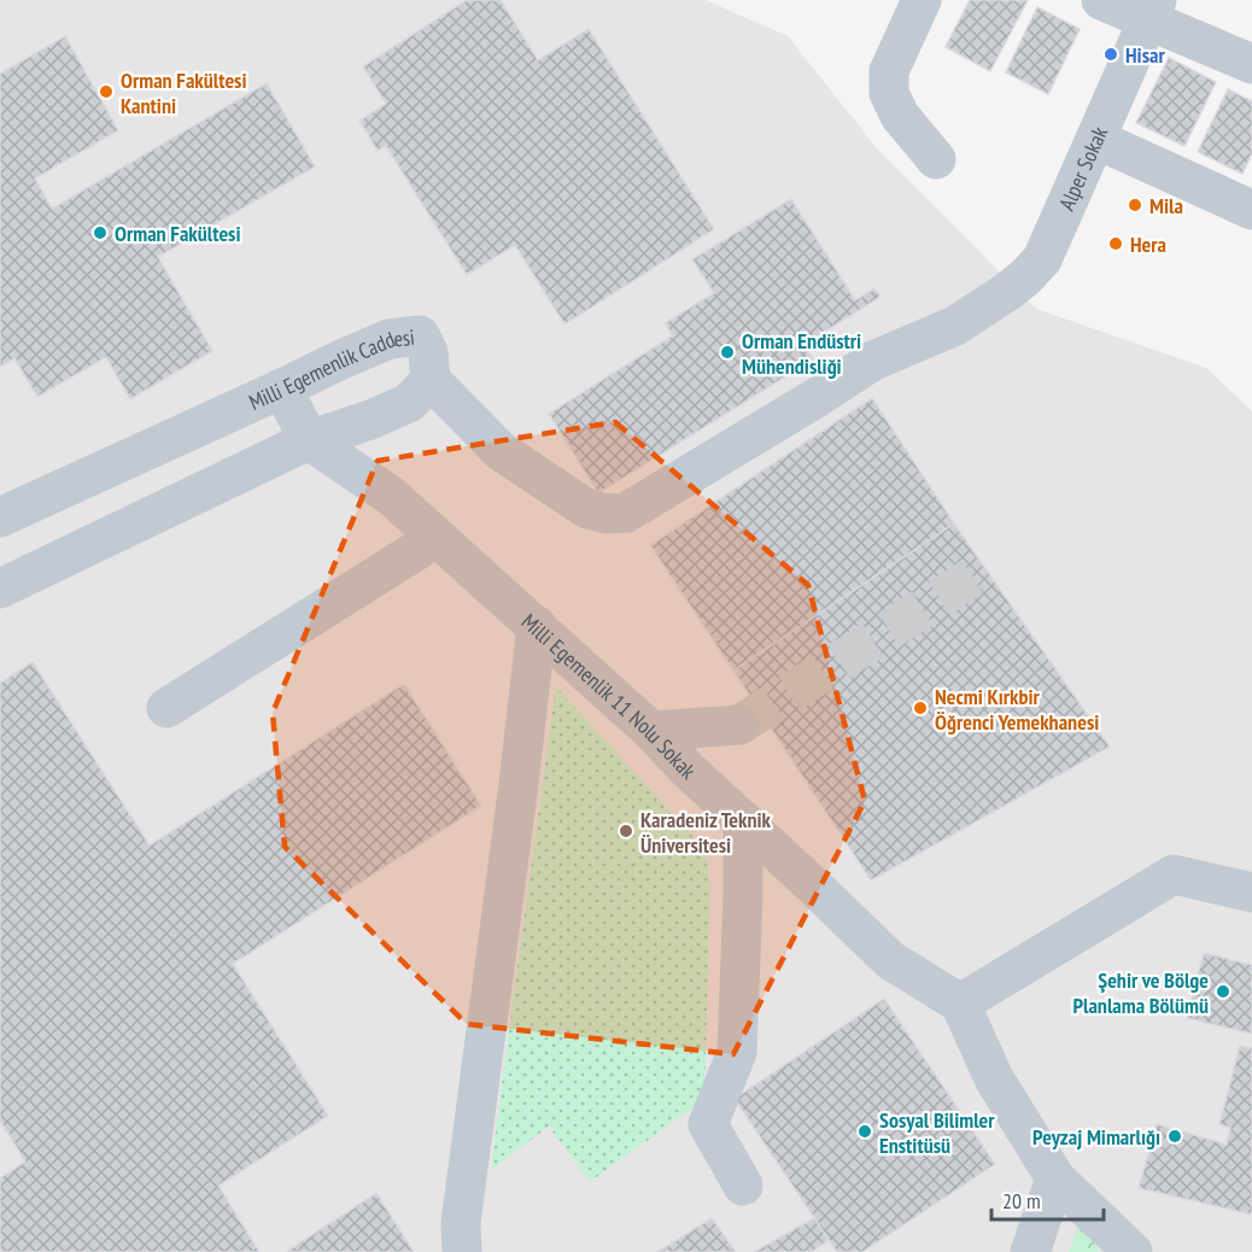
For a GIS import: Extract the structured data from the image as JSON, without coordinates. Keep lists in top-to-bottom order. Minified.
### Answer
{"streets":{"street":["Alper Sokak","Milli Egemenlik Caddesi","Milli Egemenlik 11 Nolu Sokak"]},"crossings":[["Alper Sokak","Milli Egemenlik Caddesi"],["Milli Egemenlik Caddesi","Milli Egemenlik 11 Nolu Sokak"]],"places":["Hisar","Orman Fakültesi Kantini","Mila","Orman Fakültesi","Hera","Orman Endüstri Mühendisliği","Necmi Kırkbir Öğrenci Yemekhanesi","Karadeniz Teknik Üniversitesi","Şehir ve Bölge Planlama Bölümü","Sosyal Bilimler Enstitüsü","Peyzaj Mimarlığı"],"scale_bar":"20 m"}
